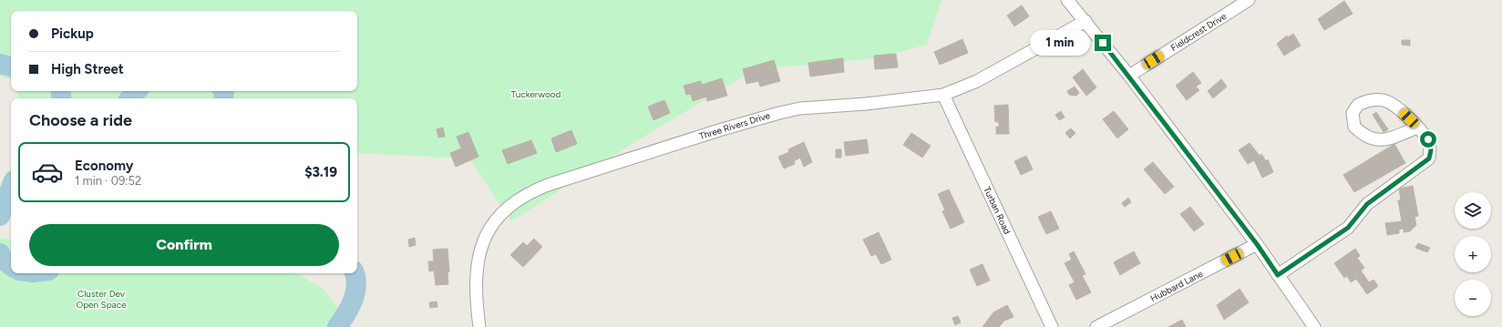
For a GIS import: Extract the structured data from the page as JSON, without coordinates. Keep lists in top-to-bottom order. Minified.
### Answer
{"streets":{"street":["Fieldcrest Drive","Three Rivers Drive","Turban Road","Hubbard Lane"]},"crossings":[["Three Rivers Drive","Turban Road"]],"parks":["Tuckerwood","Cluster Dev Open Space"],"page":{"banner":["Pickup","High Street"],"bubble":"1 min","heading":"Choose a ride","list":[{"name":"Economy","note":"1 min · 09:52","value":"$3.19"}],"map_buttons":["+","−"],"buttons":"Confirm"}}
